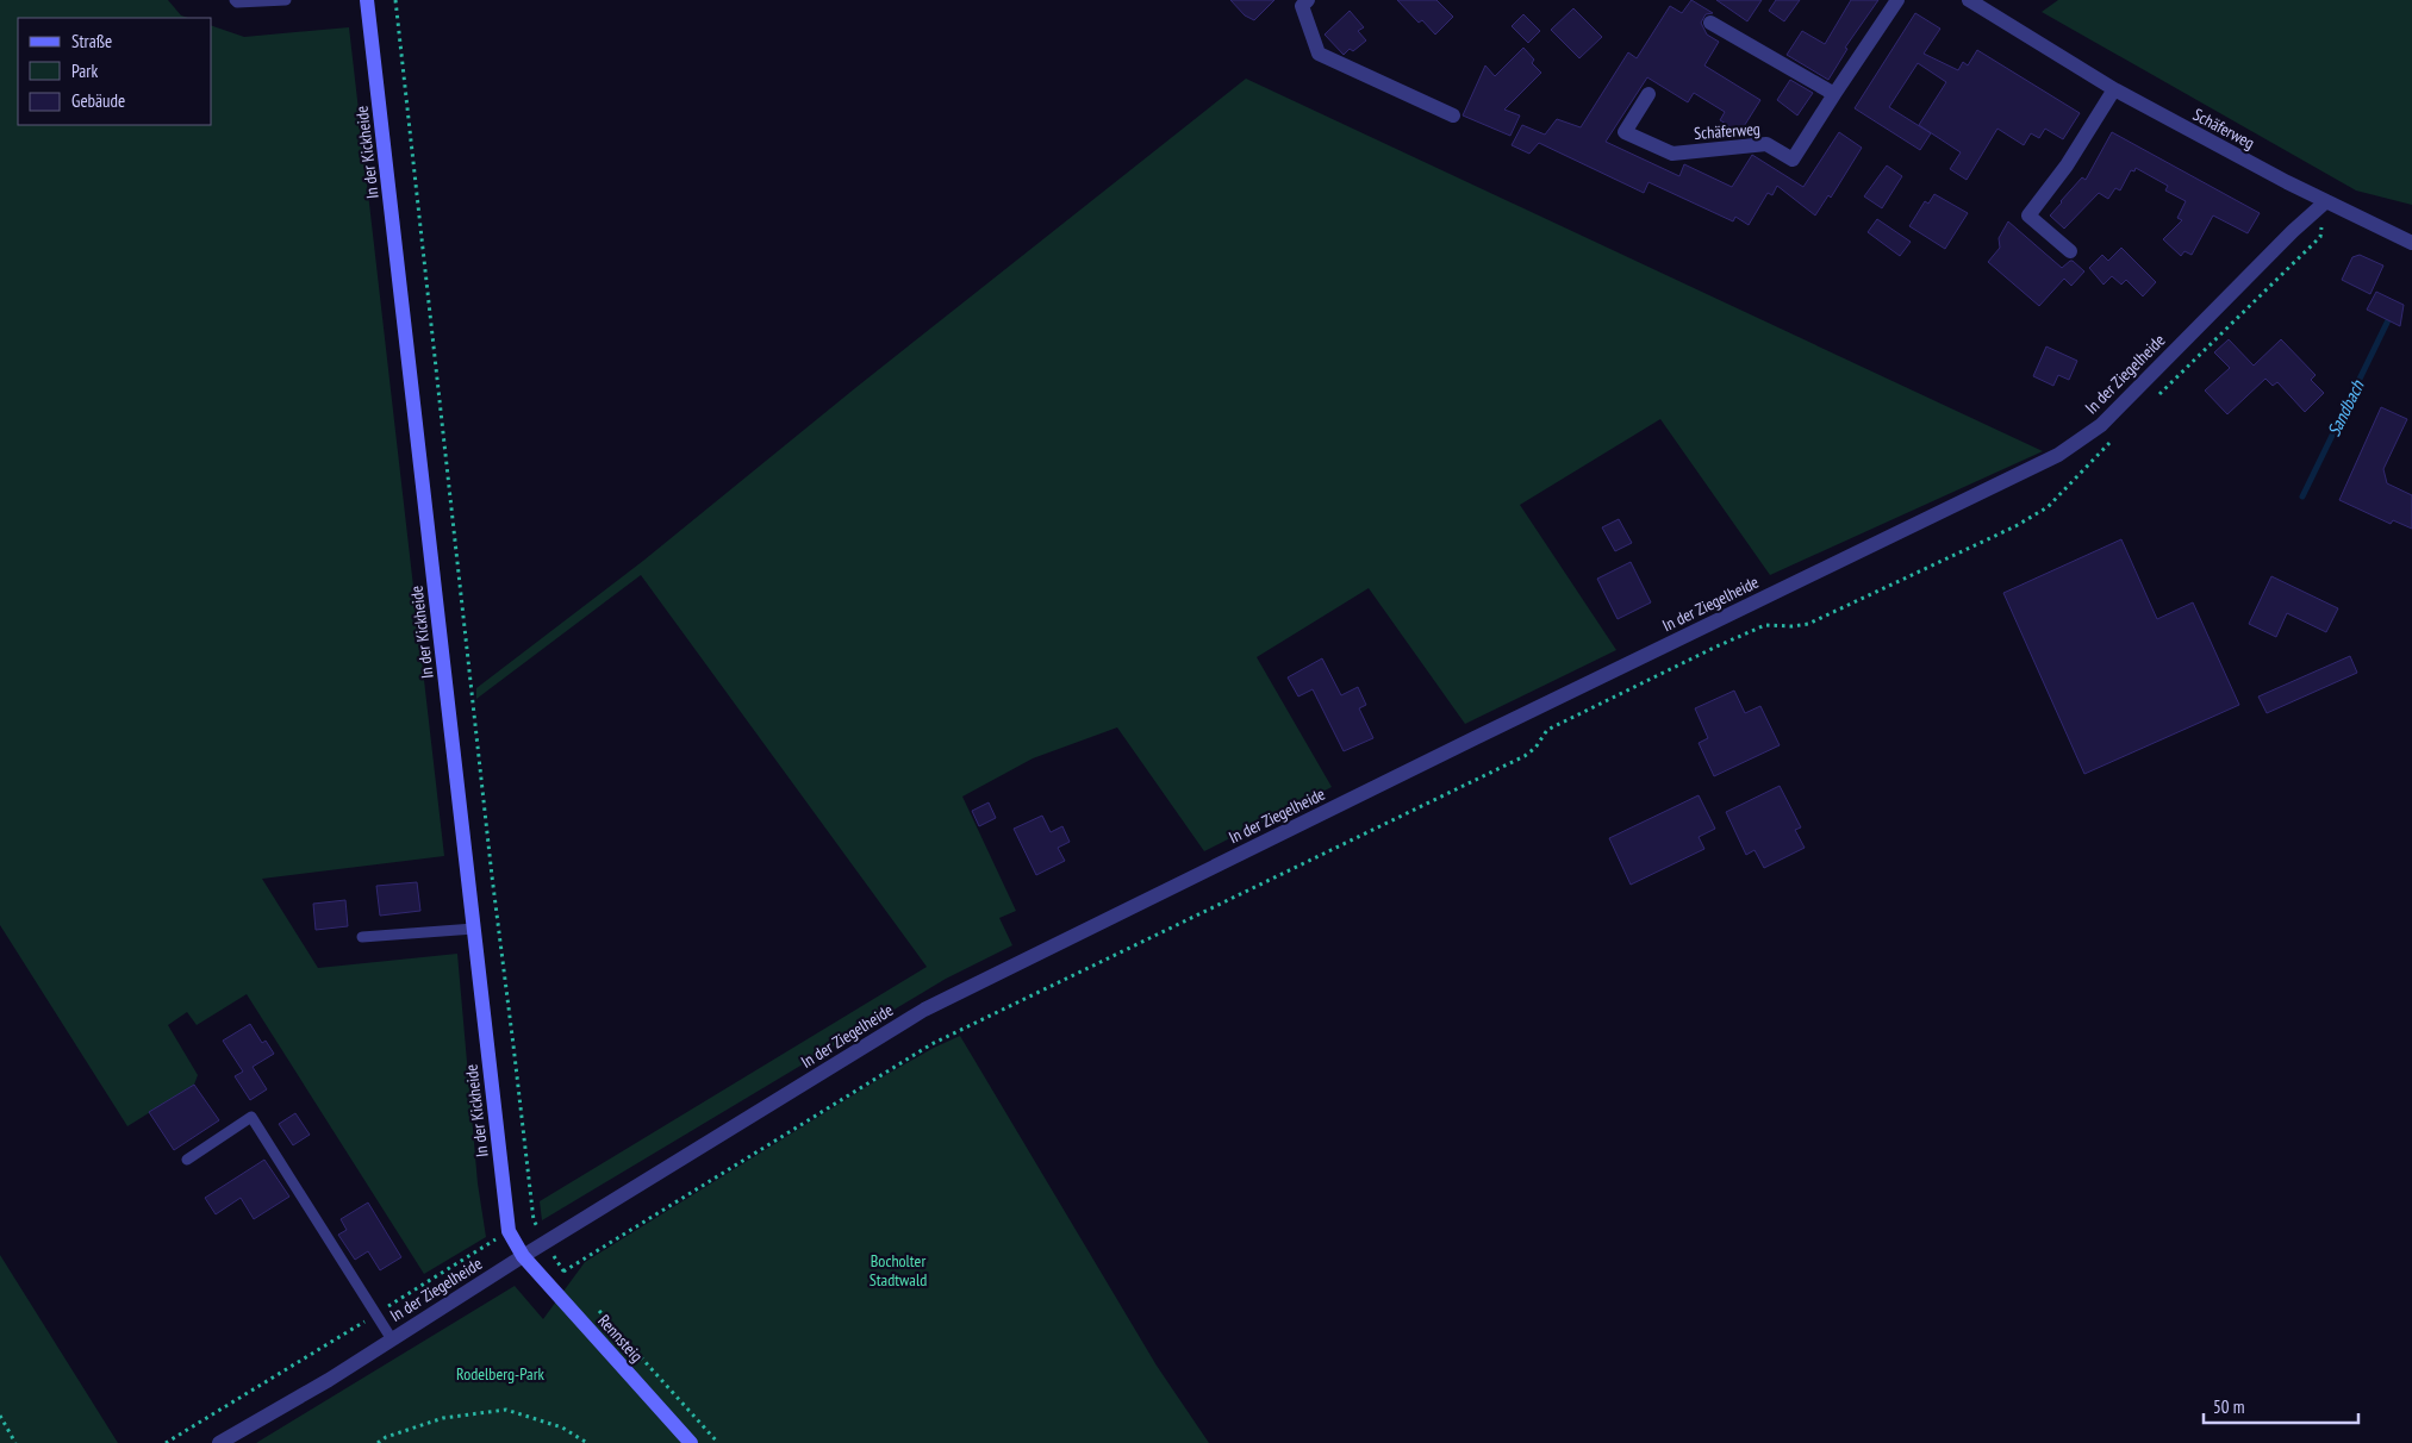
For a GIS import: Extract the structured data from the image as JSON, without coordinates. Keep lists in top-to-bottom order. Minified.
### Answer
{"streets":{"street":["Schäferweg","In der Kickheide","In der Ziegelheide","Rennsteig"]},"crossings":[["Schäferweg","In der Ziegelheide"],["In der Kickheide","In der Ziegelheide"],["In der Kickheide","Rennsteig"],["In der Ziegelheide","Rennsteig"]],"water":["Sandbach"],"parks":["Bocholter Stadtwald","Rodelberg-Park"],"legend":["Straße","Park","Gebäude"],"scale_bar":"50 m"}
